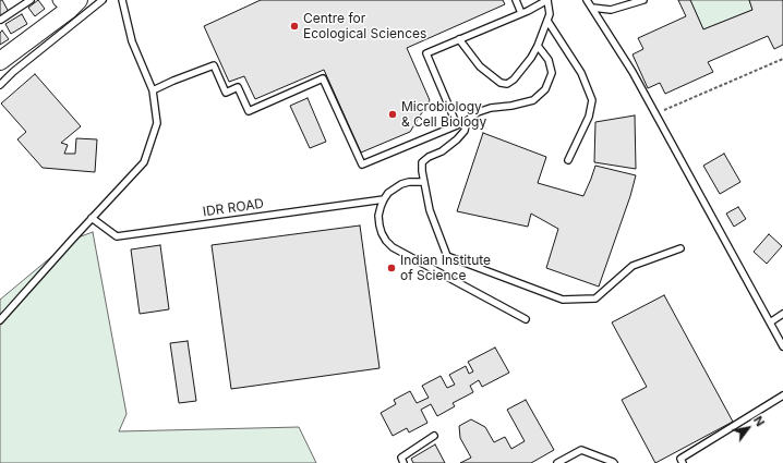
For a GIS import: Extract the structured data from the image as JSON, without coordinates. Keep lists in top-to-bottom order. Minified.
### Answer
{"streets":{"lane":["IDR ROAD"]},"places":["Centre for Ecological Sciences","Microbiology & Cell Biology","Indian Institute of Science"],"north":"top right"}
